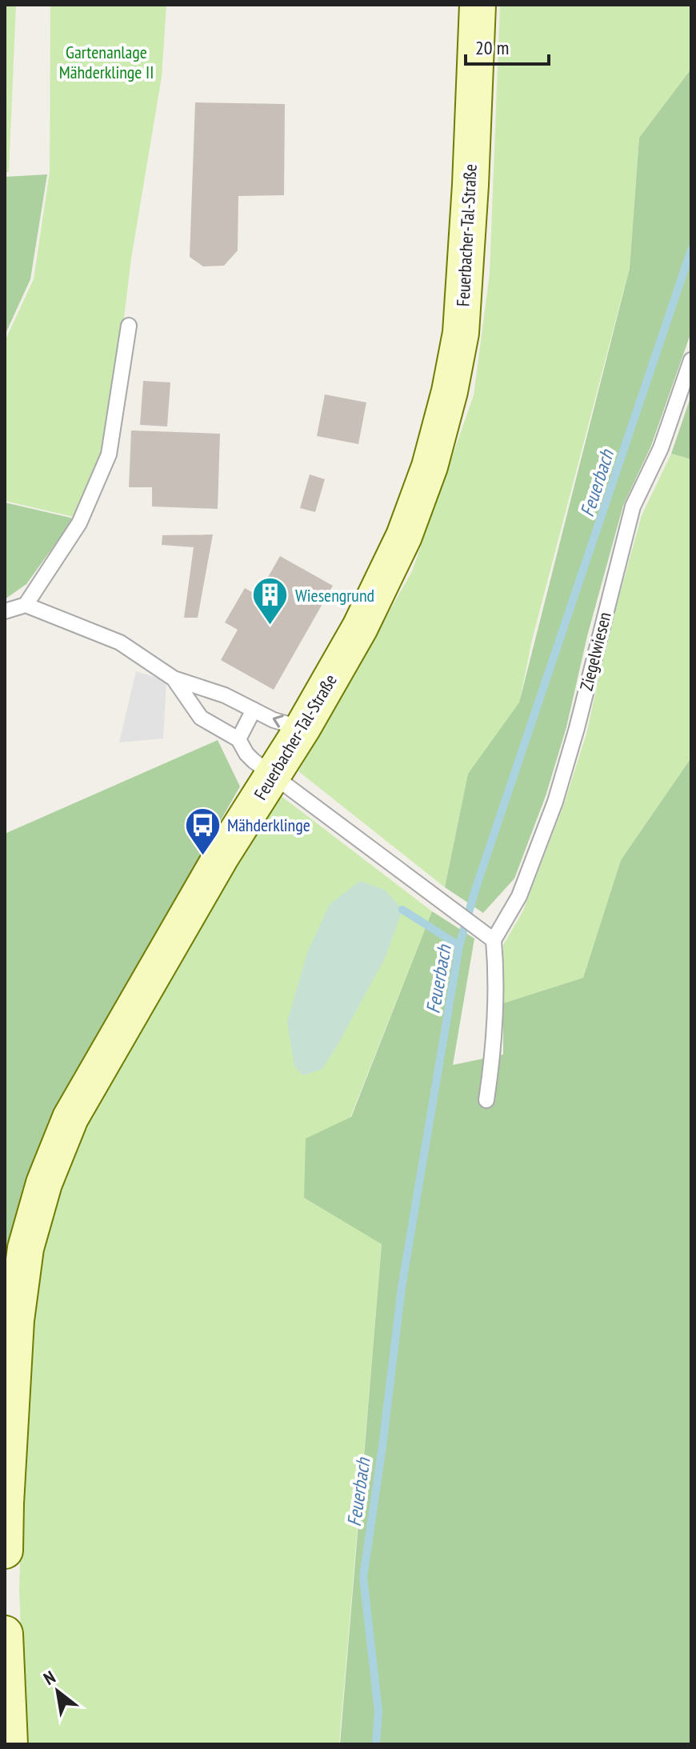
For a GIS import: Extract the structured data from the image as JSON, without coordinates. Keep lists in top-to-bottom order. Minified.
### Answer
{"streets":{"main road":["Feuerbacher-Tal-Straße"],"lane":["Ziegelwiesen"]},"water":["Feuerbach"],"parks":["Gartenanlage Mähderklinge II"],"places":{"building":["Wiesengrund"],"bus stop":["Mähderklinge"]},"scale_bar":"20 m","north":"top left"}
